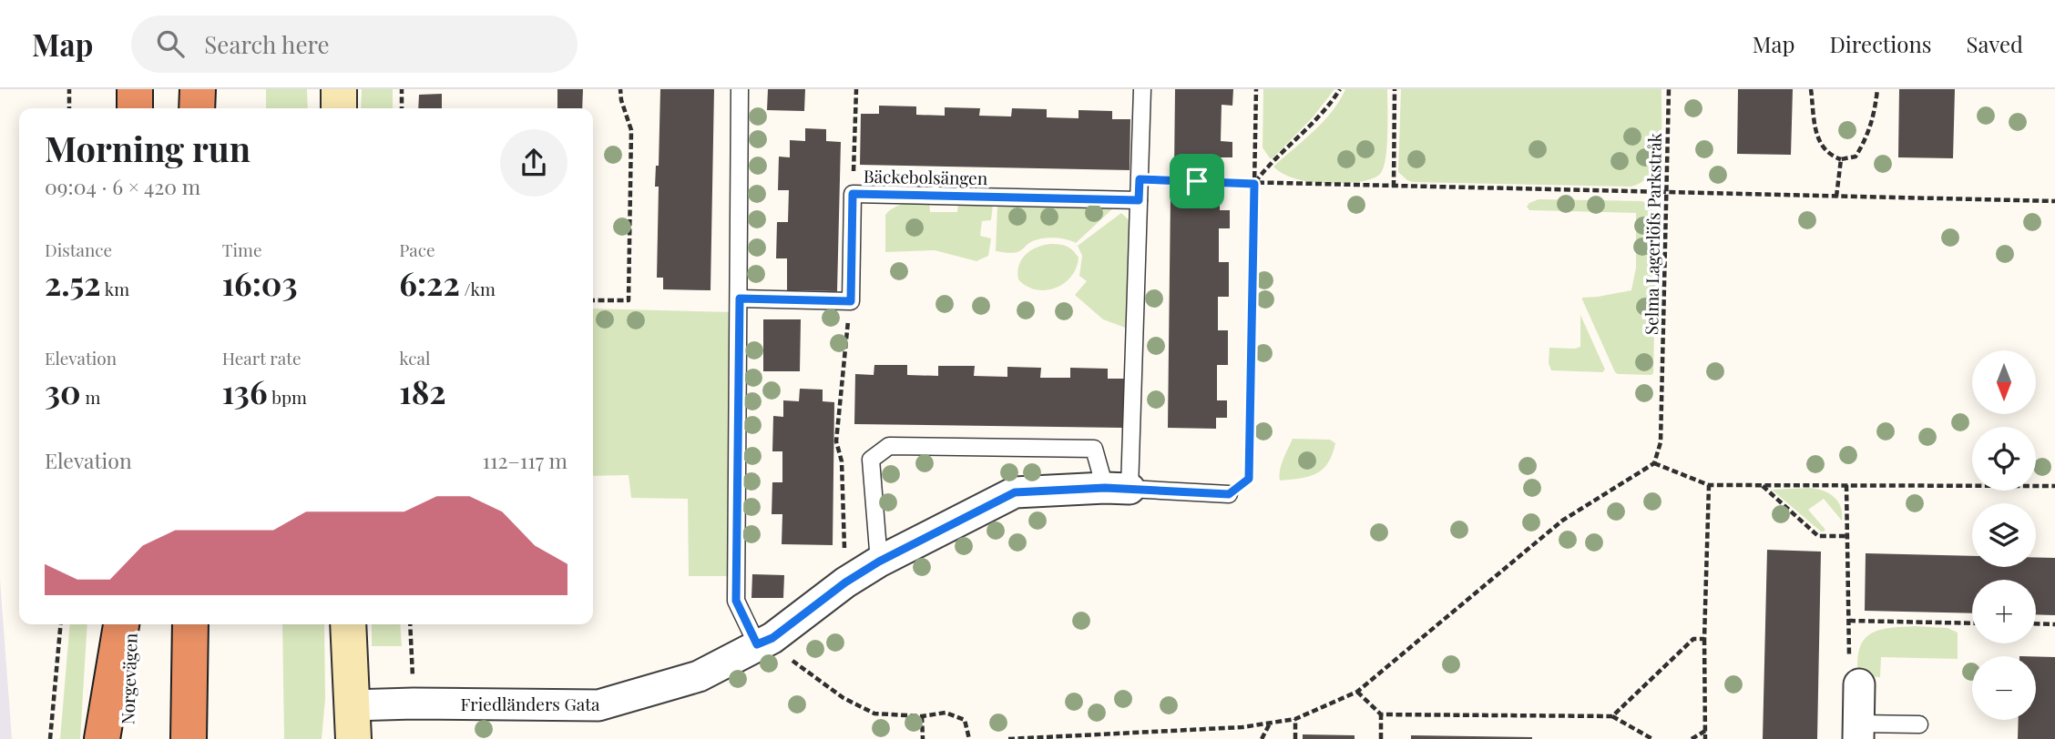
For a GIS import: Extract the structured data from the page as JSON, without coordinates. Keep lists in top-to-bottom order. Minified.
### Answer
{"streets":{"highway":["Norgevägen"],"street":["Friedländers Gata"],"lane":["Bäckebolsängen"],"path":["Selma Lagerlöfs Parkstråk"]},"north":"bottom","page":{"header":"Map","search":"Search here","nav":["Map","Directions","Saved"],"heading":["Morning run","09:04 · 6 × 420 m"],"stats":[["Distance","2.52 km"],["Time","16:03"],["Pace","6:22 /km"],["Elevation","30 m"],["Heart rate","136 bpm"],["kcal","182"]],"map_buttons":["+","−"],"chart":["Elevation","112–117 m"]}}
